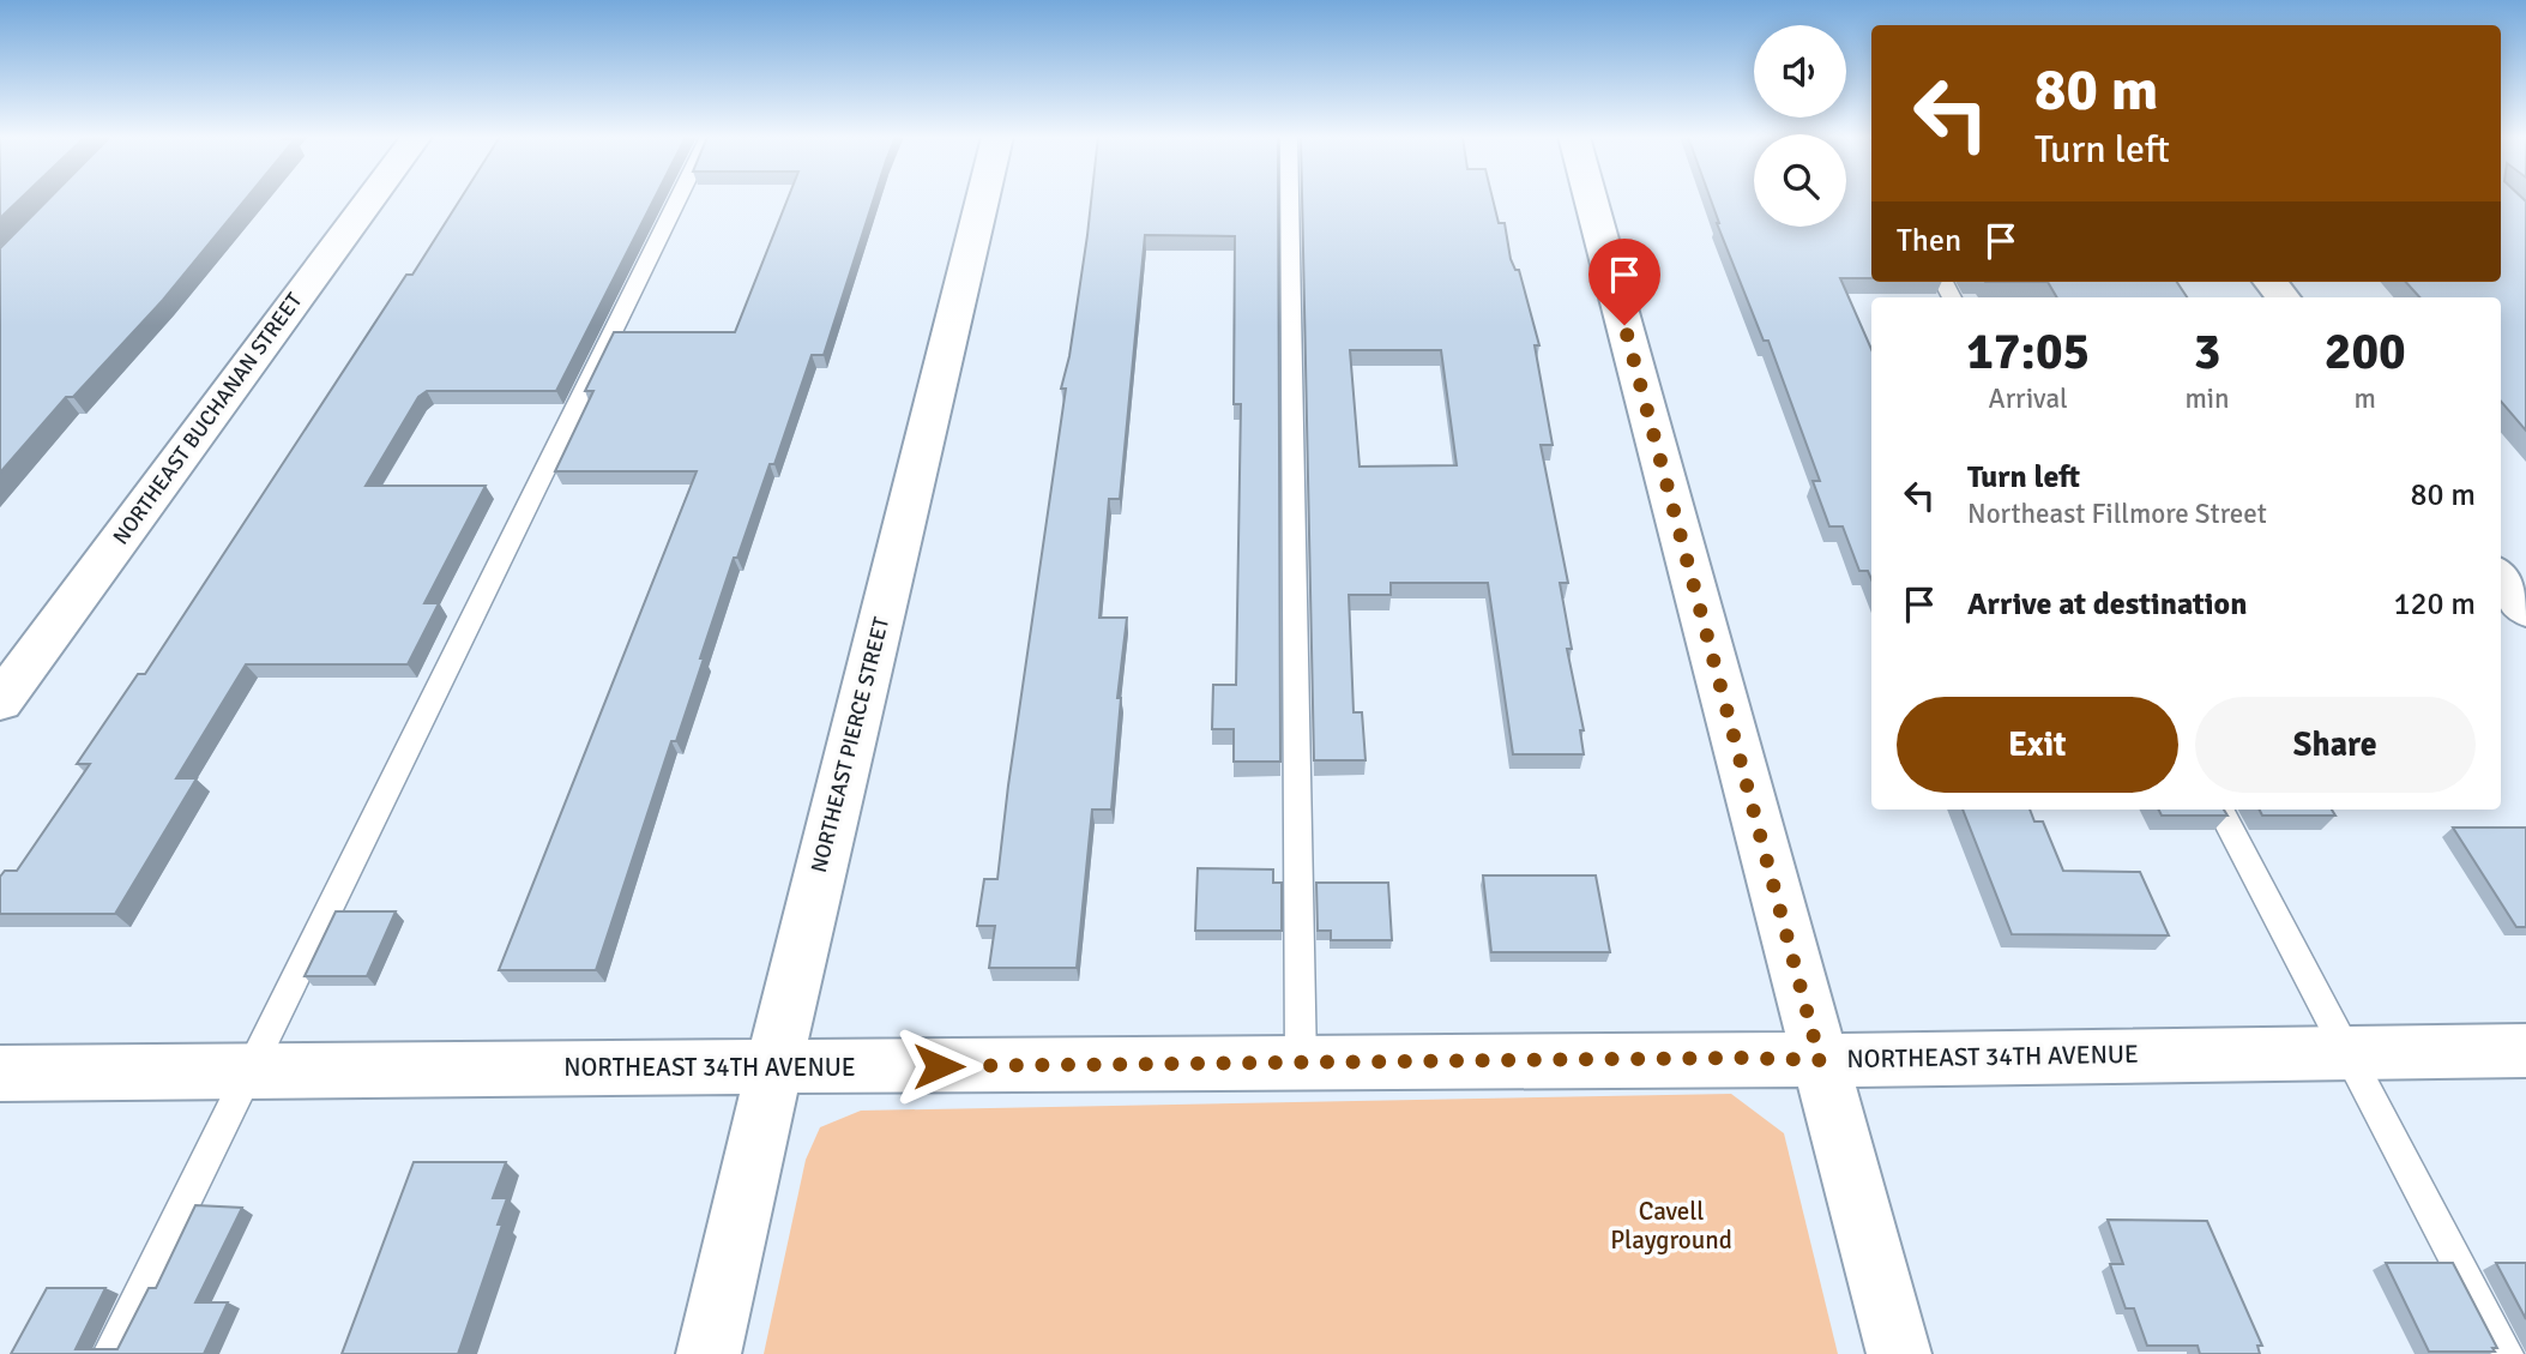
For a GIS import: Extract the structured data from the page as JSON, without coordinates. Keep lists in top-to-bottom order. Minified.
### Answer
{"streets":{"street":["NORTHEAST BUCHANAN STREET","NORTHEAST PIERCE STREET","NORTHEAST 34TH AVENUE"]},"crossings":[["NORTHEAST PIERCE STREET","NORTHEAST 34TH AVENUE"]],"parks":["Cavell Playground"],"page":{"turn":["80 m","Turn left"],"then":"Then","eta":["17:05","Arrival","3","min","200","m"],"list":[{"name":"Turn left","note":"Northeast Fillmore Street","value":"80 m"},{"name":"Arrive at destination","value":"120 m"}],"buttons":["Exit","Share"]}}
